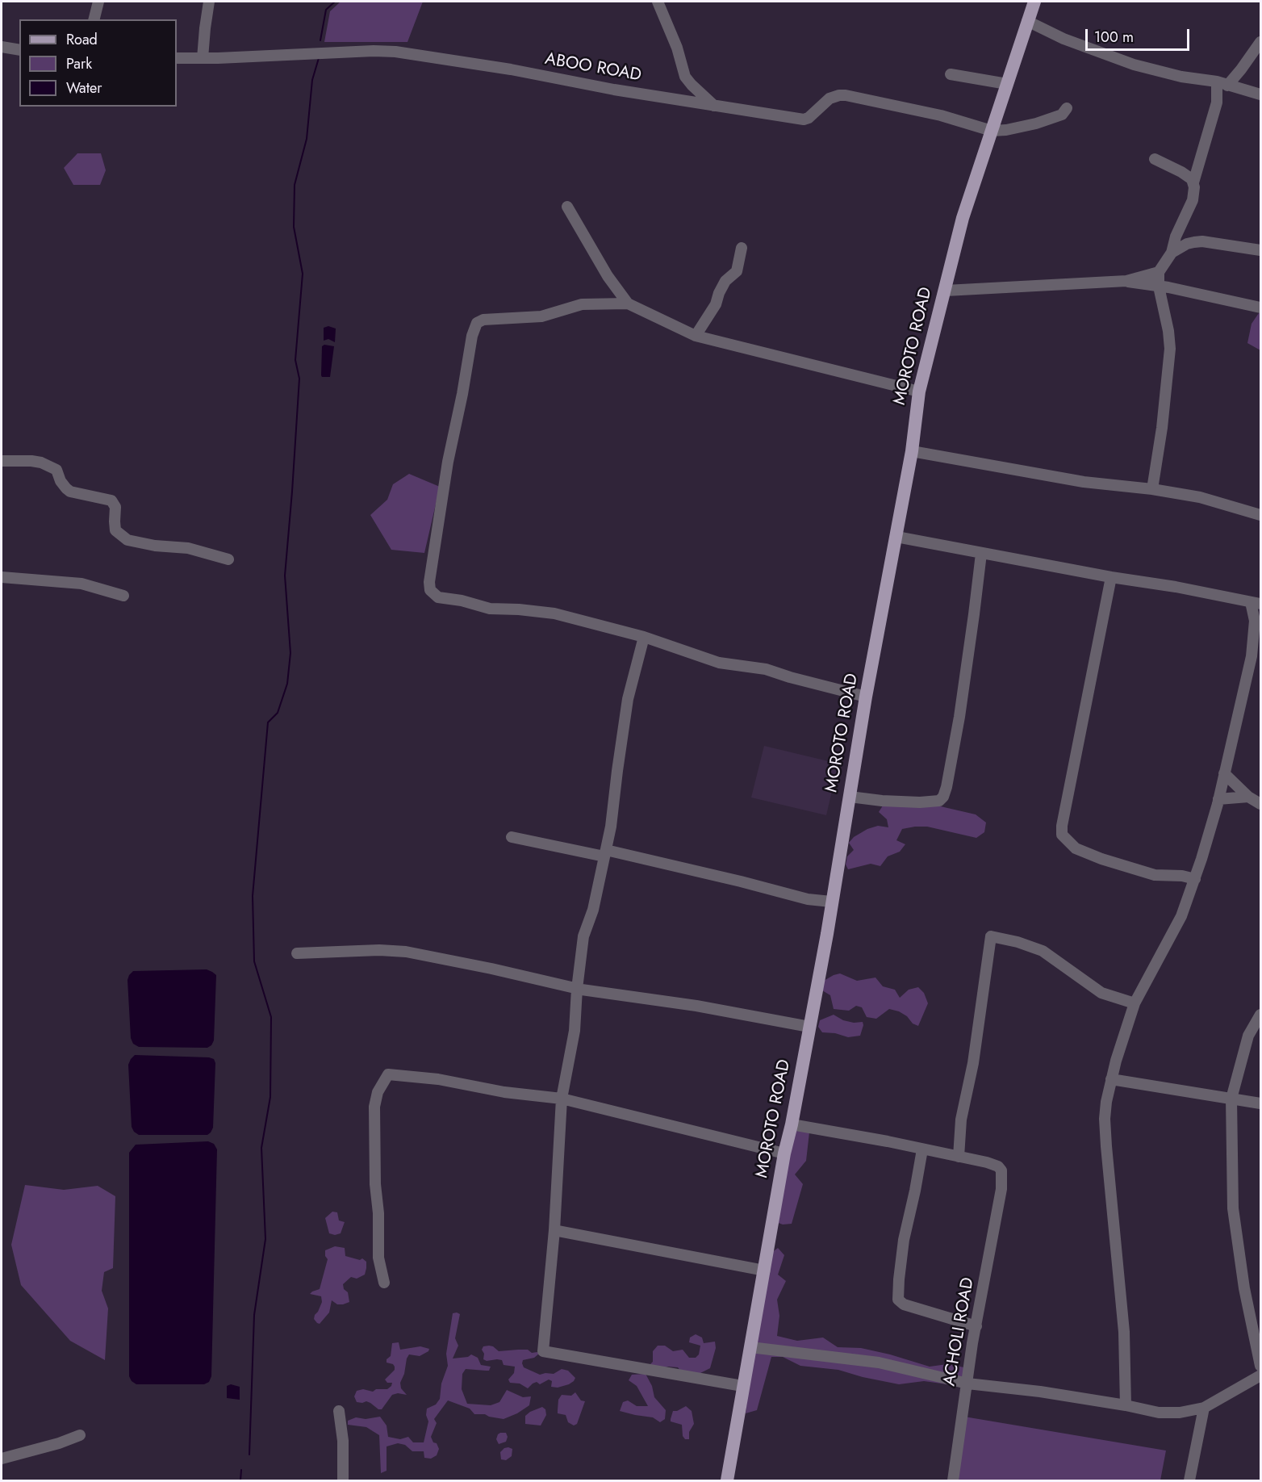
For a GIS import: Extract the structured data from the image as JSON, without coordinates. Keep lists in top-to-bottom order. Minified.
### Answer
{"streets":{"main road":["MOROTO ROAD"],"street":["ABOO ROAD","ACHOLI ROAD"]},"crossings":[["ABOO ROAD","MOROTO ROAD"]],"legend":["Road","Park","Water"],"scale_bar":"100 m"}
